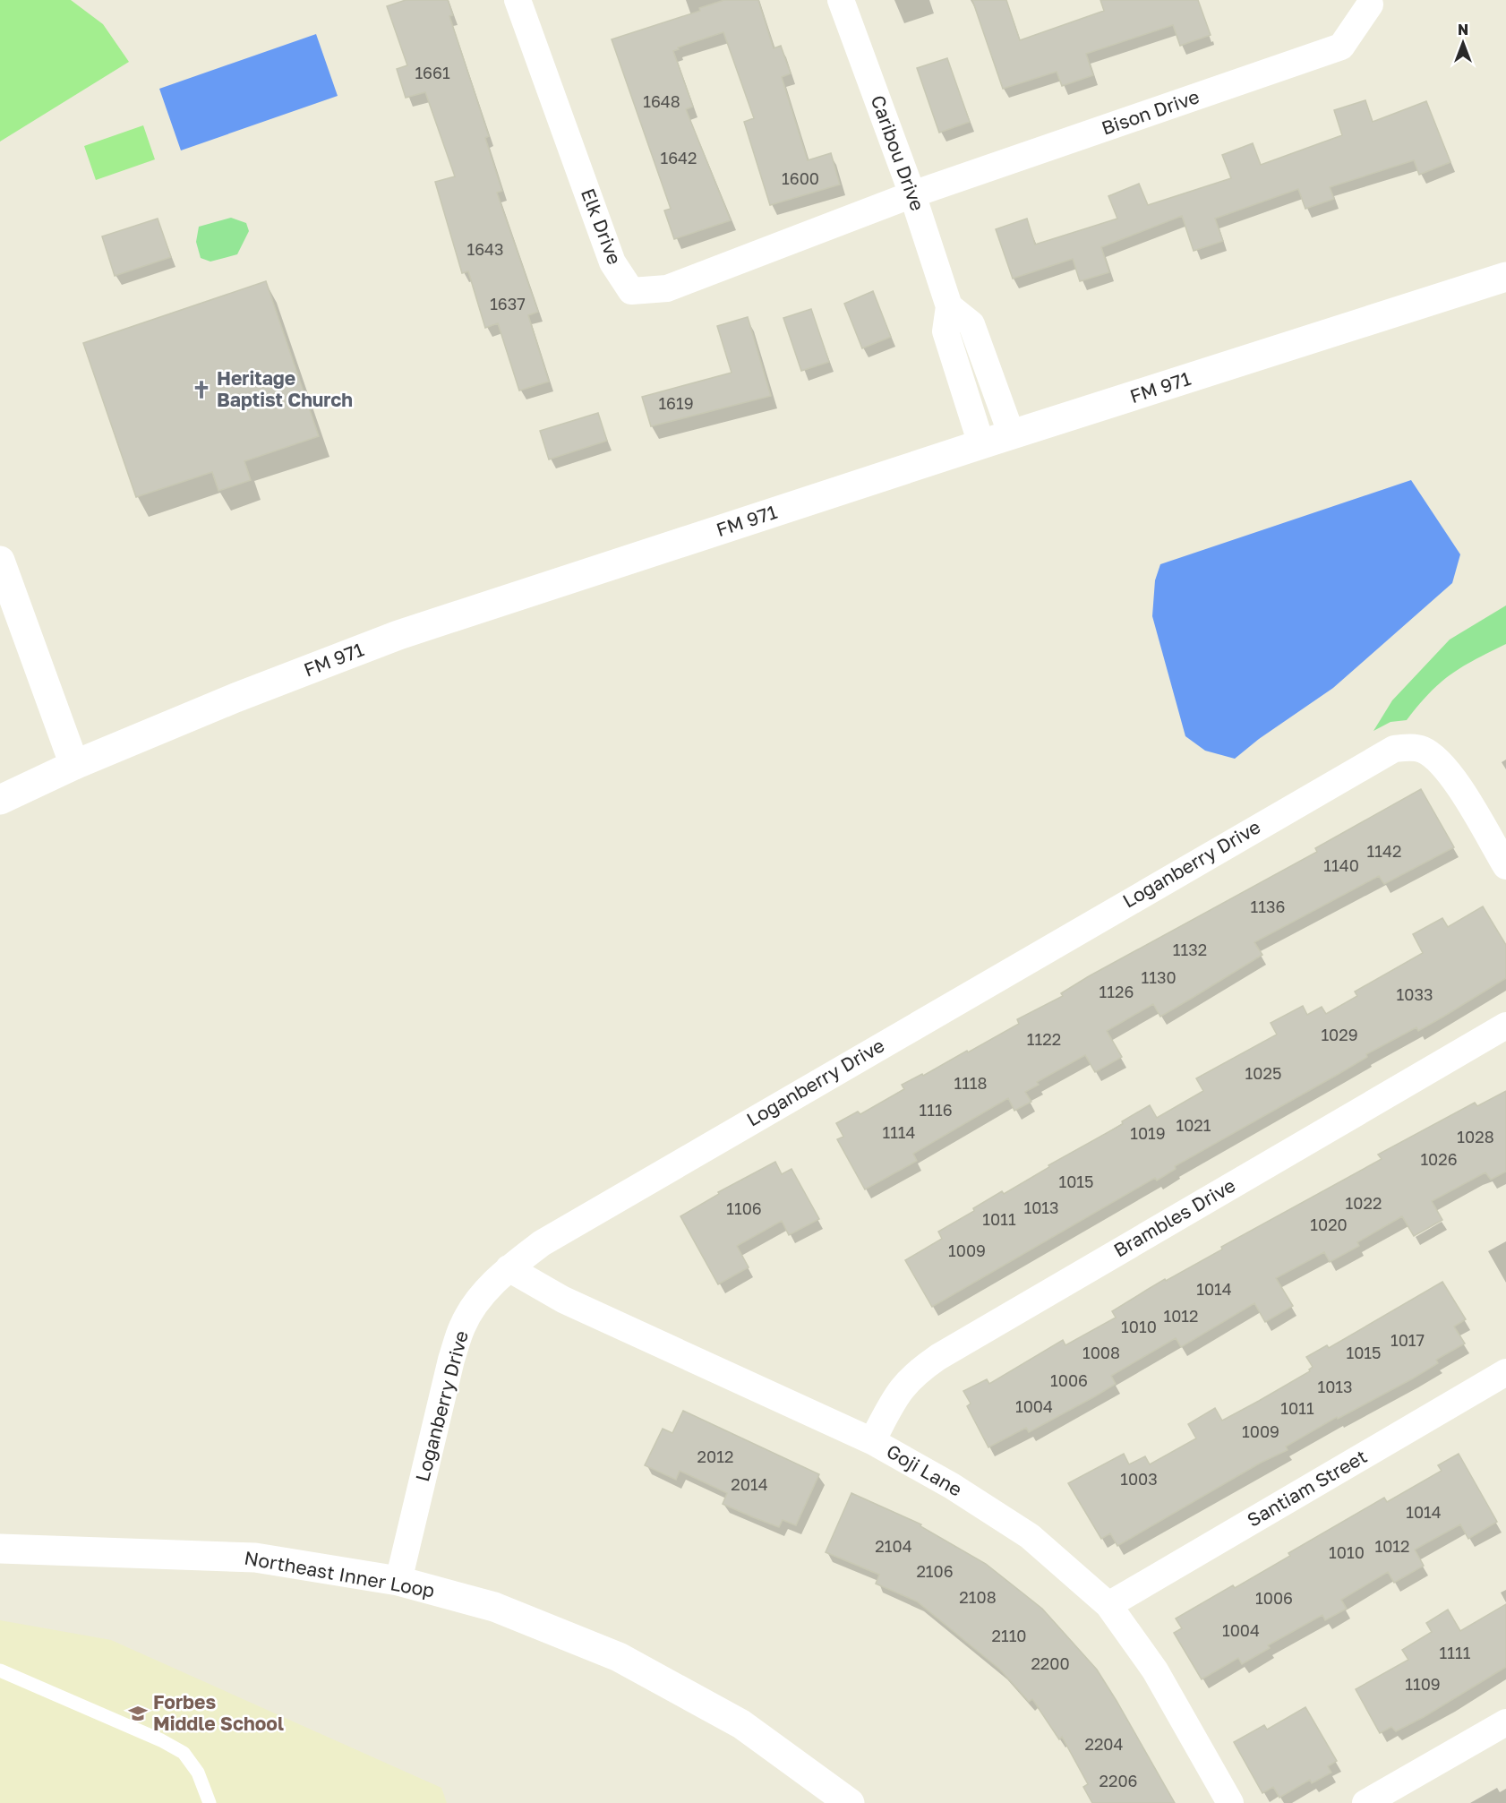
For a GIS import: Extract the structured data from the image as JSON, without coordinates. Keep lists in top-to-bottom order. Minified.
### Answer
{"streets":{"main road":["FM 971","Northeast Inner Loop"],"street":["Bison Drive","Caribou Drive","Elk Drive","Loganberry Drive","Brambles Drive","Goji Lane","Santiam Street"]},"crossings":[["Bison Drive","Caribou Drive"],["Bison Drive","Elk Drive"],["Caribou Drive","Elk Drive"],["Caribou Drive","FM 971"],["Loganberry Drive","Goji Lane"],["Loganberry Drive","Northeast Inner Loop"],["Brambles Drive","Goji Lane"],["Goji Lane","Santiam Street"]],"places":{"church":["Heritage Baptist Church"],"school or university":["Forbes Middle School"]},"house_numbers":["1661","1648","1642","1600","1643","1637","1619","1142","1140","1136","1132","1130","1126","1033","1029","1122","1025","1118","1116","1021","1114","1019","1028","1026","1015","1022","1013","1106","1011","1020","1009","1014","1012","1010","1017","1008","1015","1006","1013","1004","1011","1009","2012","1003","2014","1014","2104","1012","1010","2106","2108","1006","1004","2110","1111","2200","1109","2204","2206"],"north":"top"}
